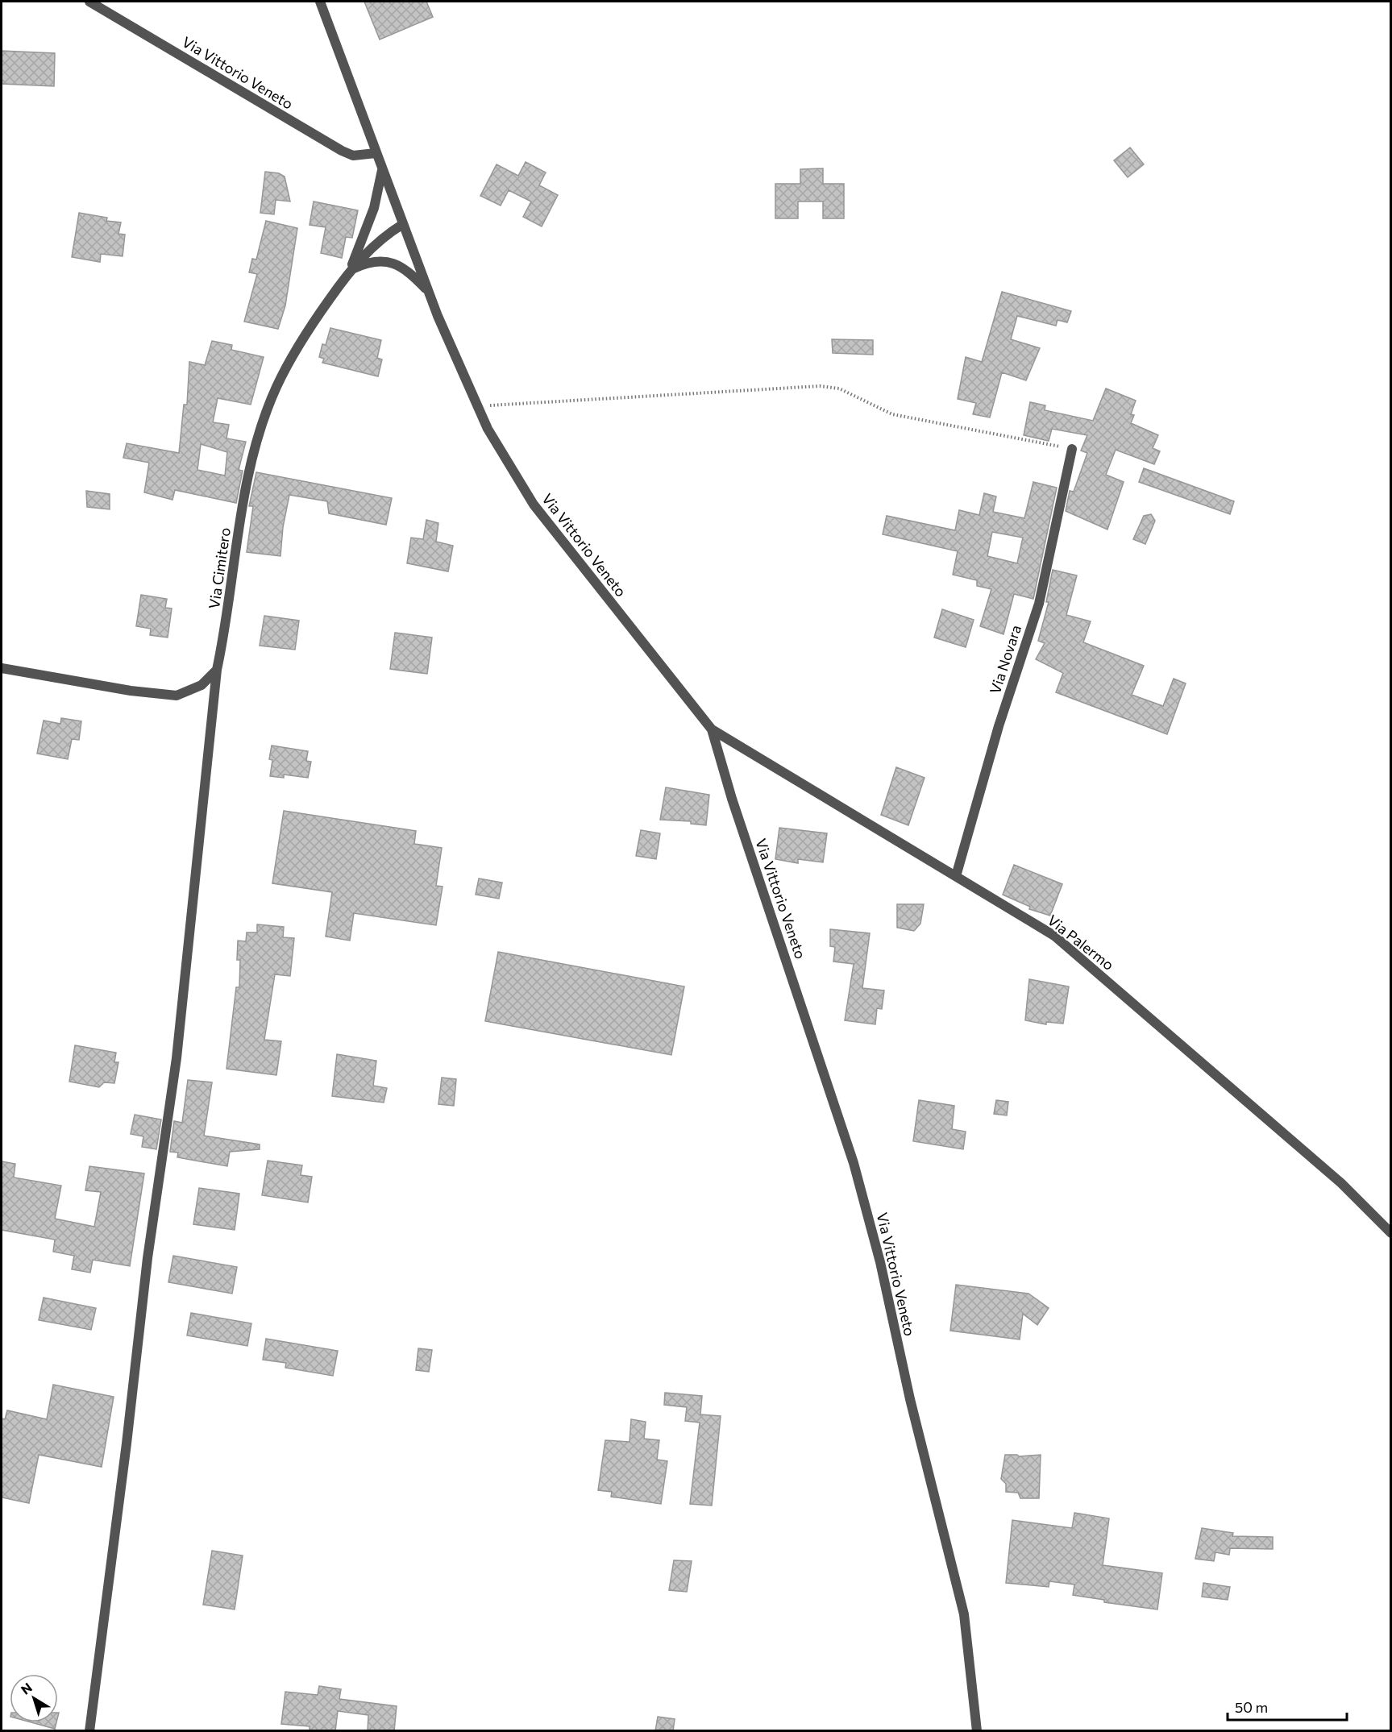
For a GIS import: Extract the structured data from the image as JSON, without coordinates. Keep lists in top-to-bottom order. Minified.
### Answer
{"streets":{"street":["Via Vittorio Veneto","Via Cimitero","Via Novara","Via Palermo"]},"crossings":[["Via Vittorio Veneto","Via Cimitero"],["Via Vittorio Veneto","Via Palermo"],["Via Novara","Via Palermo"]],"scale_bar":"50 m","north":"top left"}
